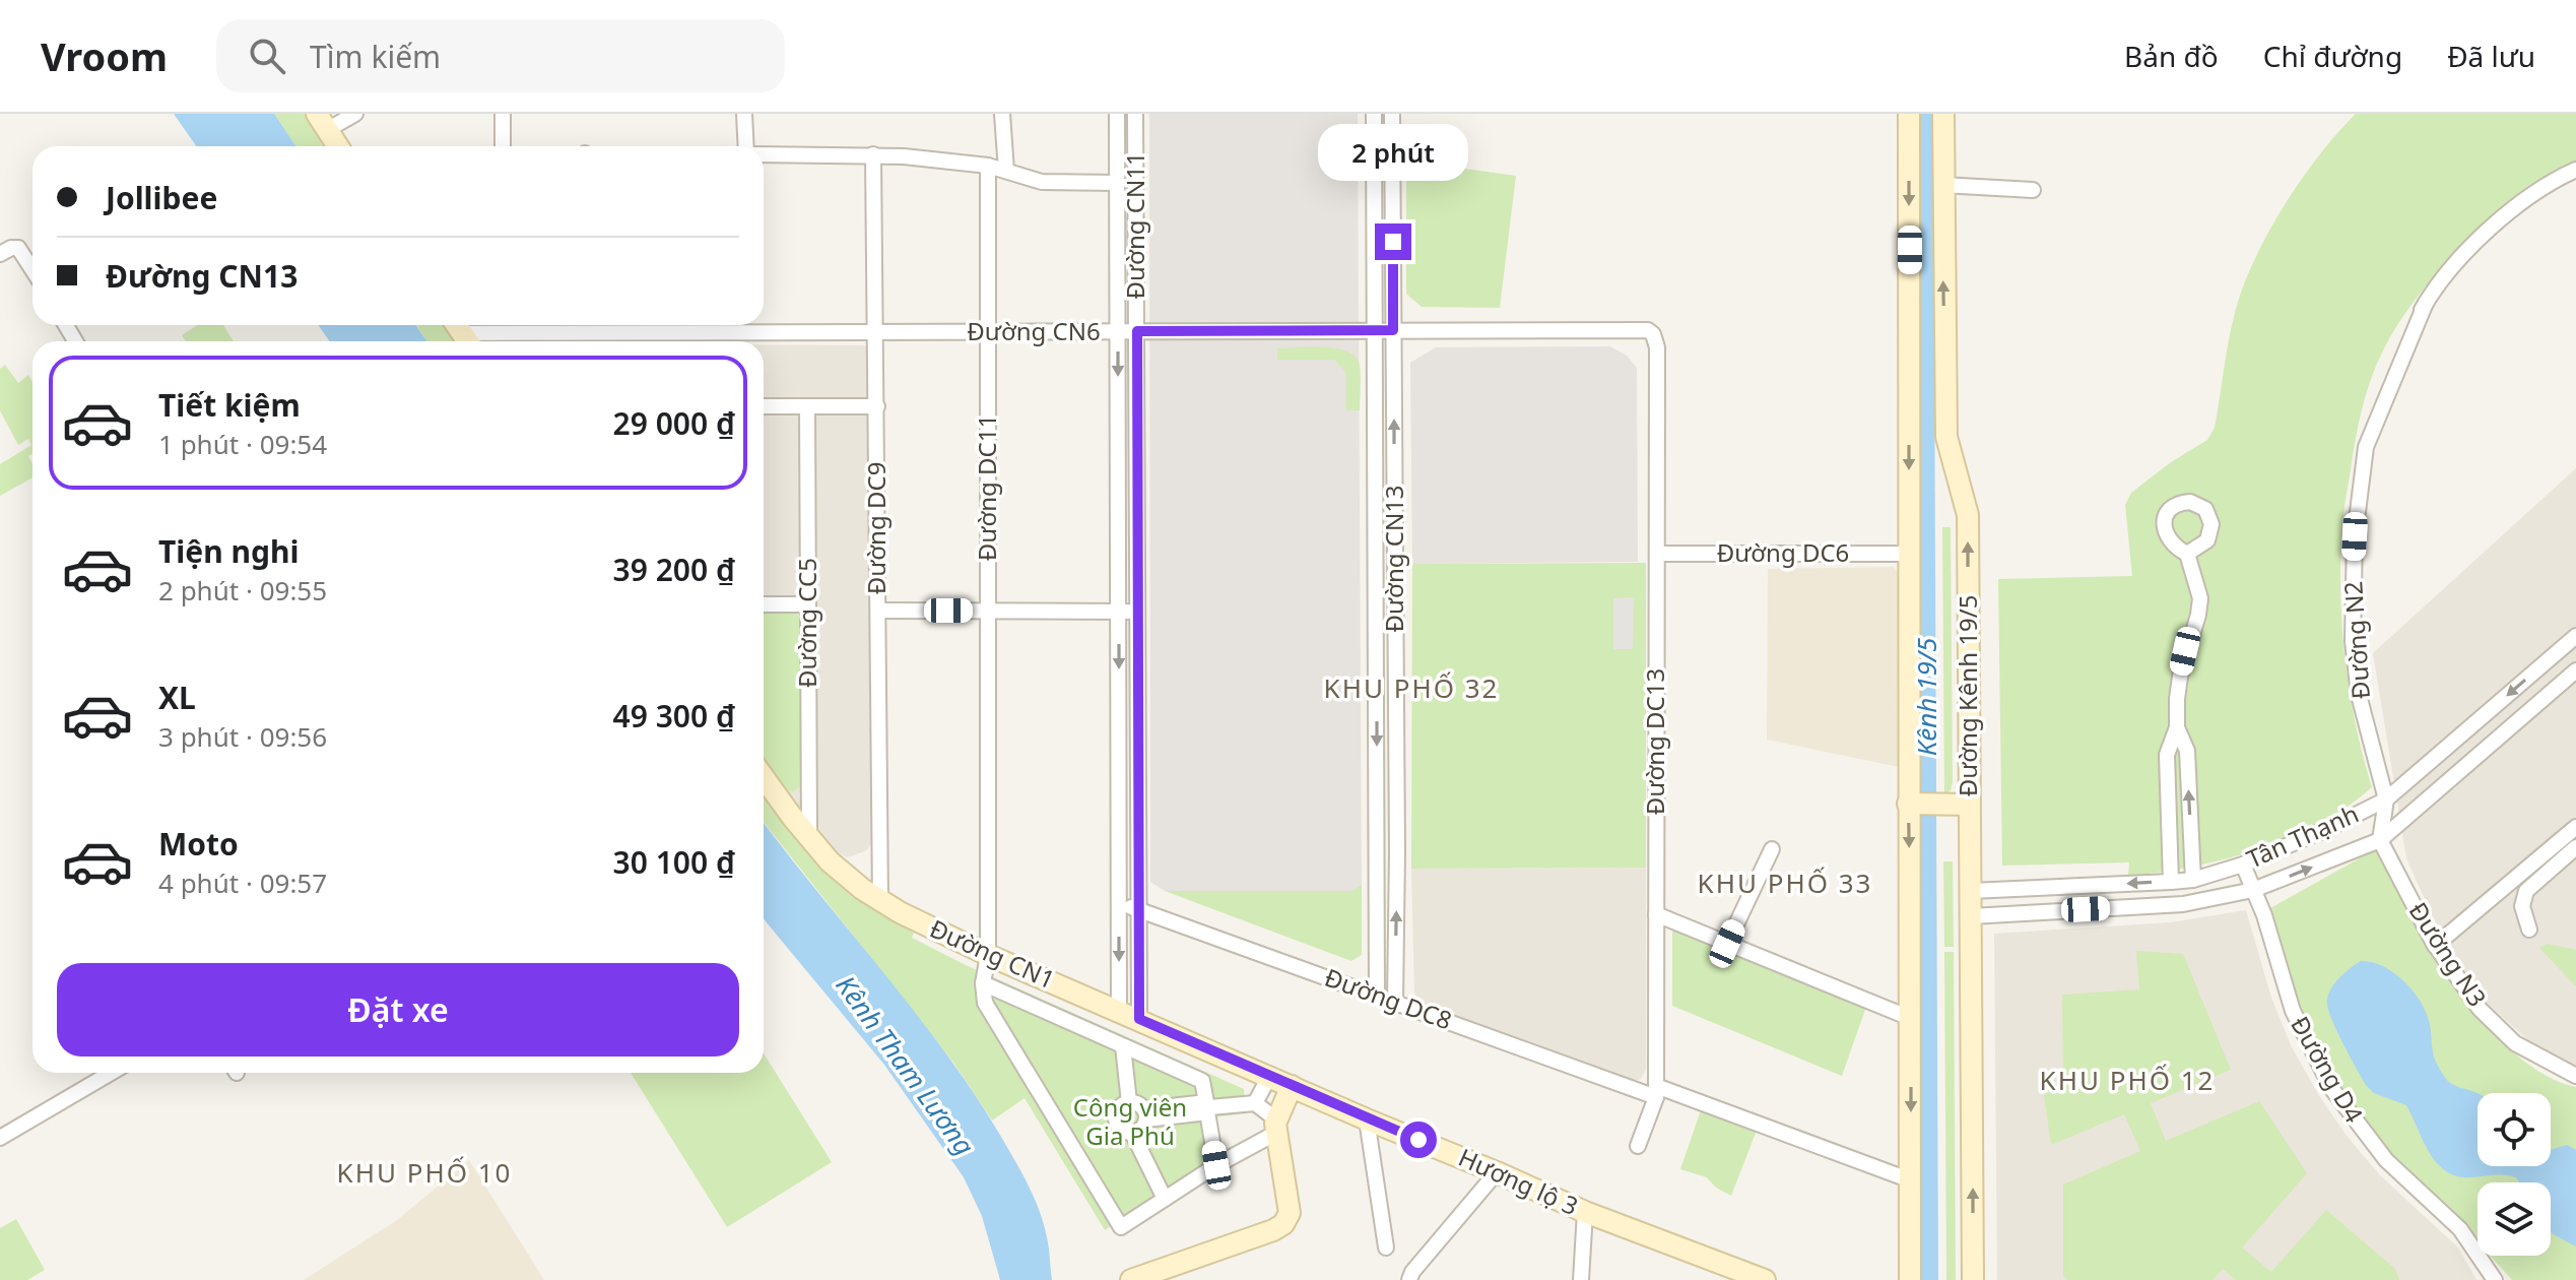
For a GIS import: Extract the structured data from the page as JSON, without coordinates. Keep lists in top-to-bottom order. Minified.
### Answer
{"streets":{"street":["Đường CN11","Đường CN6","Đường DC11","Đường DC9","Đường DC6","Đường CN13","Đường CC5","Đường N2","Đường Kênh 19/5","Đường DC13","Tân Thạnh","Đường CN1","Đường N3","Đường DC8","Đường D4","Hương lộ 3"]},"crossings":[["Đường CN11","Đường CN6"],["Đường CN11","Đường CN1"],["Đường CN11","Đường DC8"],["Đường CN6","Đường DC11"],["Đường CN6","Đường DC9"],["Đường CN6","Đường CN13"],["Đường CN6","Đường DC13"],["Đường DC11","Đường CN1"],["Đường DC9","Đường CN1"],["Đường DC6","Đường DC13"],["Đường CN13","Đường DC8"],["Đường CC5","Đường CN1"],["Đường N2","Tân Thạnh"],["Đường N2","Đường N3"],["Đường Kênh 19/5","Tân Thạnh"],["Đường DC13","Đường DC8"],["Tân Thạnh","Đường N3"],["Tân Thạnh","Đường D4"],["Đường CN1","Hương lộ 3"]],"districts":["KHU PHỐ 32","KHU PHỐ 33","KHU PHỐ 12","KHU PHỐ 10"],"water":["Kênh 19/5","Kênh Tham Lương"],"parks":["Công viên Gia Phú"],"page":{"header":"Vroom","search":"Tìm kiếm","nav":["Bản đồ","Chỉ đường","Đã lưu"],"bubble":"2 phút","banner":["Jollibee","Đường CN13"],"list":[{"name":"Tiết kiệm","note":"1 phút · 09:54","value":"29 000 ₫"},{"name":"Tiện nghi","note":"2 phút · 09:55","value":"39 200 ₫"},{"name":"XL","note":"3 phút · 09:56","value":"49 300 ₫"},{"name":"Moto","note":"4 phút · 09:57","value":"30 100 ₫"}],"buttons":"Đặt xe"}}
